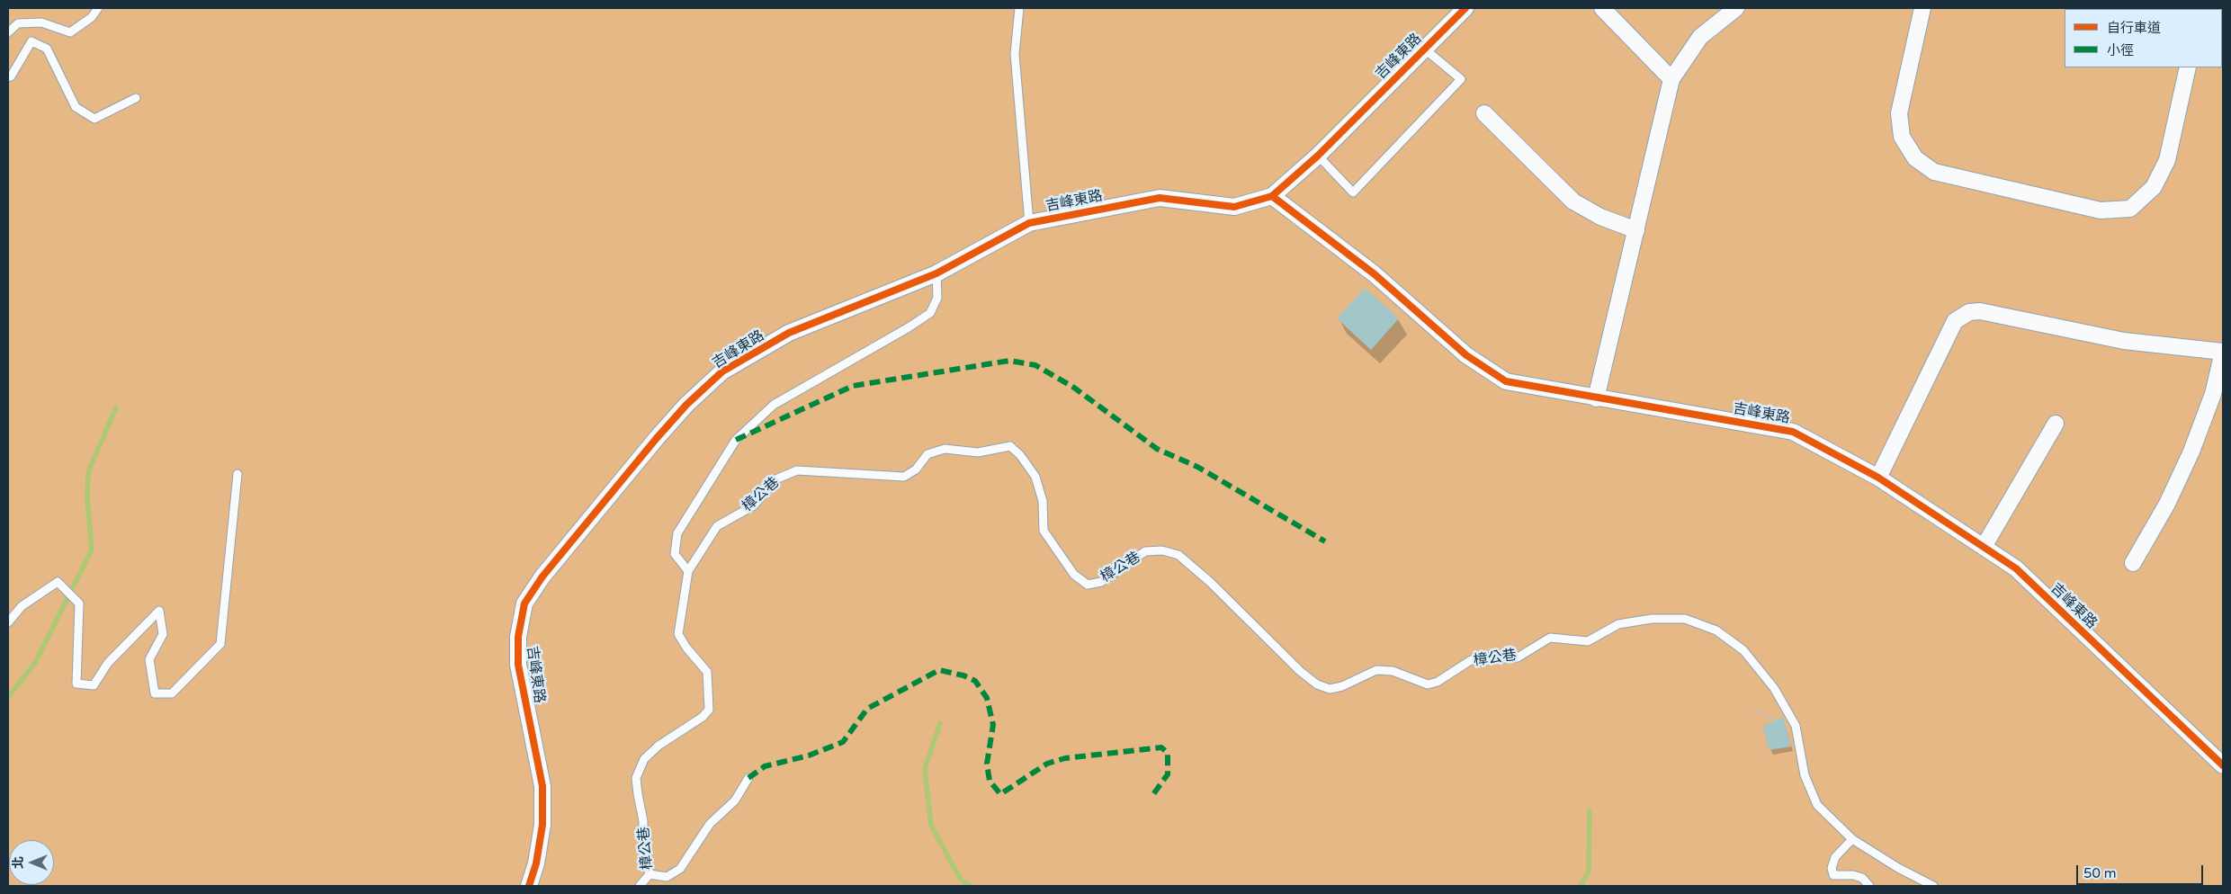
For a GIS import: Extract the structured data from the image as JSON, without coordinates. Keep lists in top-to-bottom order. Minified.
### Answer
{"streets":{"street":["吉峰東路"],"lane":["樟公巷"]},"legend":["自行車道","小徑"],"scale_bar":"50 m","north":"left"}
